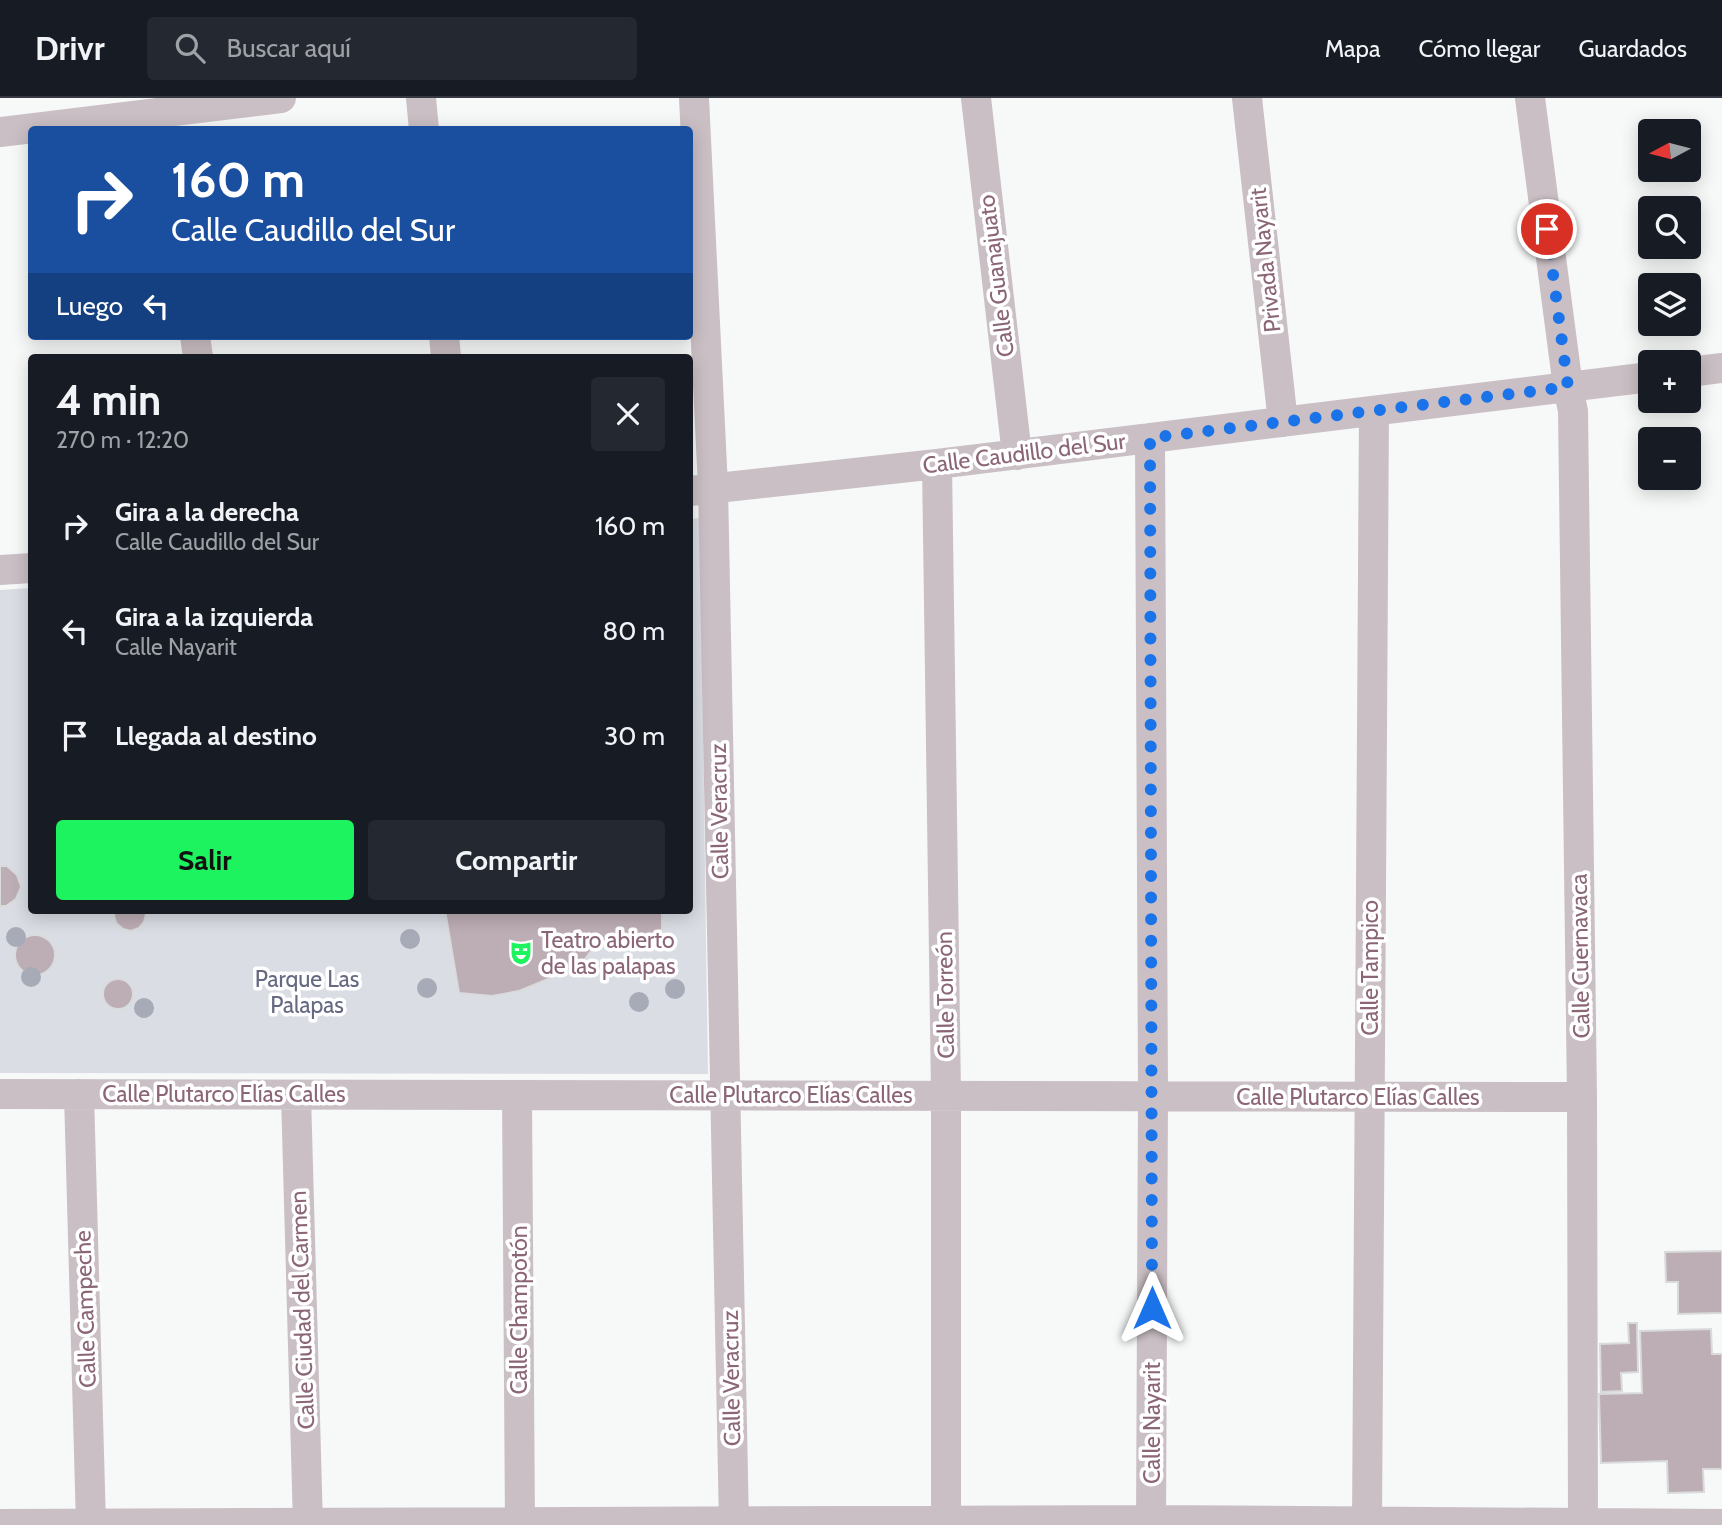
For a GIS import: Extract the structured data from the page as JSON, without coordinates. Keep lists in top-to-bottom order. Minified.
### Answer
{"streets":{"street":["Privada Nayarit","Calle Guanajuato","Calle Caudillo del Sur","Calle Veracruz","Calle Cuernavaca","Calle Tampico","Calle Torreón","Calle Plutarco Elías Calles","Calle Campeche","Calle Ciudad del Carmen","Calle Champotón","Calle Nayarit"]},"crossings":[["Privada Nayarit","Calle Caudillo del Sur"],["Calle Guanajuato","Calle Caudillo del Sur"],["Calle Caudillo del Sur","Calle Veracruz"],["Calle Caudillo del Sur","Calle Cuernavaca"],["Calle Caudillo del Sur","Calle Tampico"],["Calle Caudillo del Sur","Calle Torreón"],["Calle Caudillo del Sur","Calle Nayarit"],["Calle Veracruz","Calle Plutarco Elías Calles"],["Calle Cuernavaca","Calle Plutarco Elías Calles"],["Calle Tampico","Calle Plutarco Elías Calles"],["Calle Torreón","Calle Plutarco Elías Calles"],["Calle Plutarco Elías Calles","Calle Campeche"],["Calle Plutarco Elías Calles","Calle Ciudad del Carmen"],["Calle Plutarco Elías Calles","Calle Champotón"],["Calle Plutarco Elías Calles","Calle Nayarit"]],"parks":["Parque Las Palapas"],"places":{"theatre":["Teatro abierto de las palapas"]},"north":"left","page":{"header":"Drivr","search":"Buscar aquí","nav":["Mapa","Cómo llegar","Guardados"],"map_buttons":["+","−"],"turn":["160 m","Calle Caudillo del Sur"],"then":"Luego","heading":["4 min","270 m · 12:20"],"list":[{"name":"Gira a la derecha","note":"Calle Caudillo del Sur","value":"160 m"},{"name":"Gira a la izquierda","note":"Calle Nayarit","value":"80 m"},{"name":"Llegada al destino","value":"30 m"}],"buttons":["Salir","Compartir"]}}
